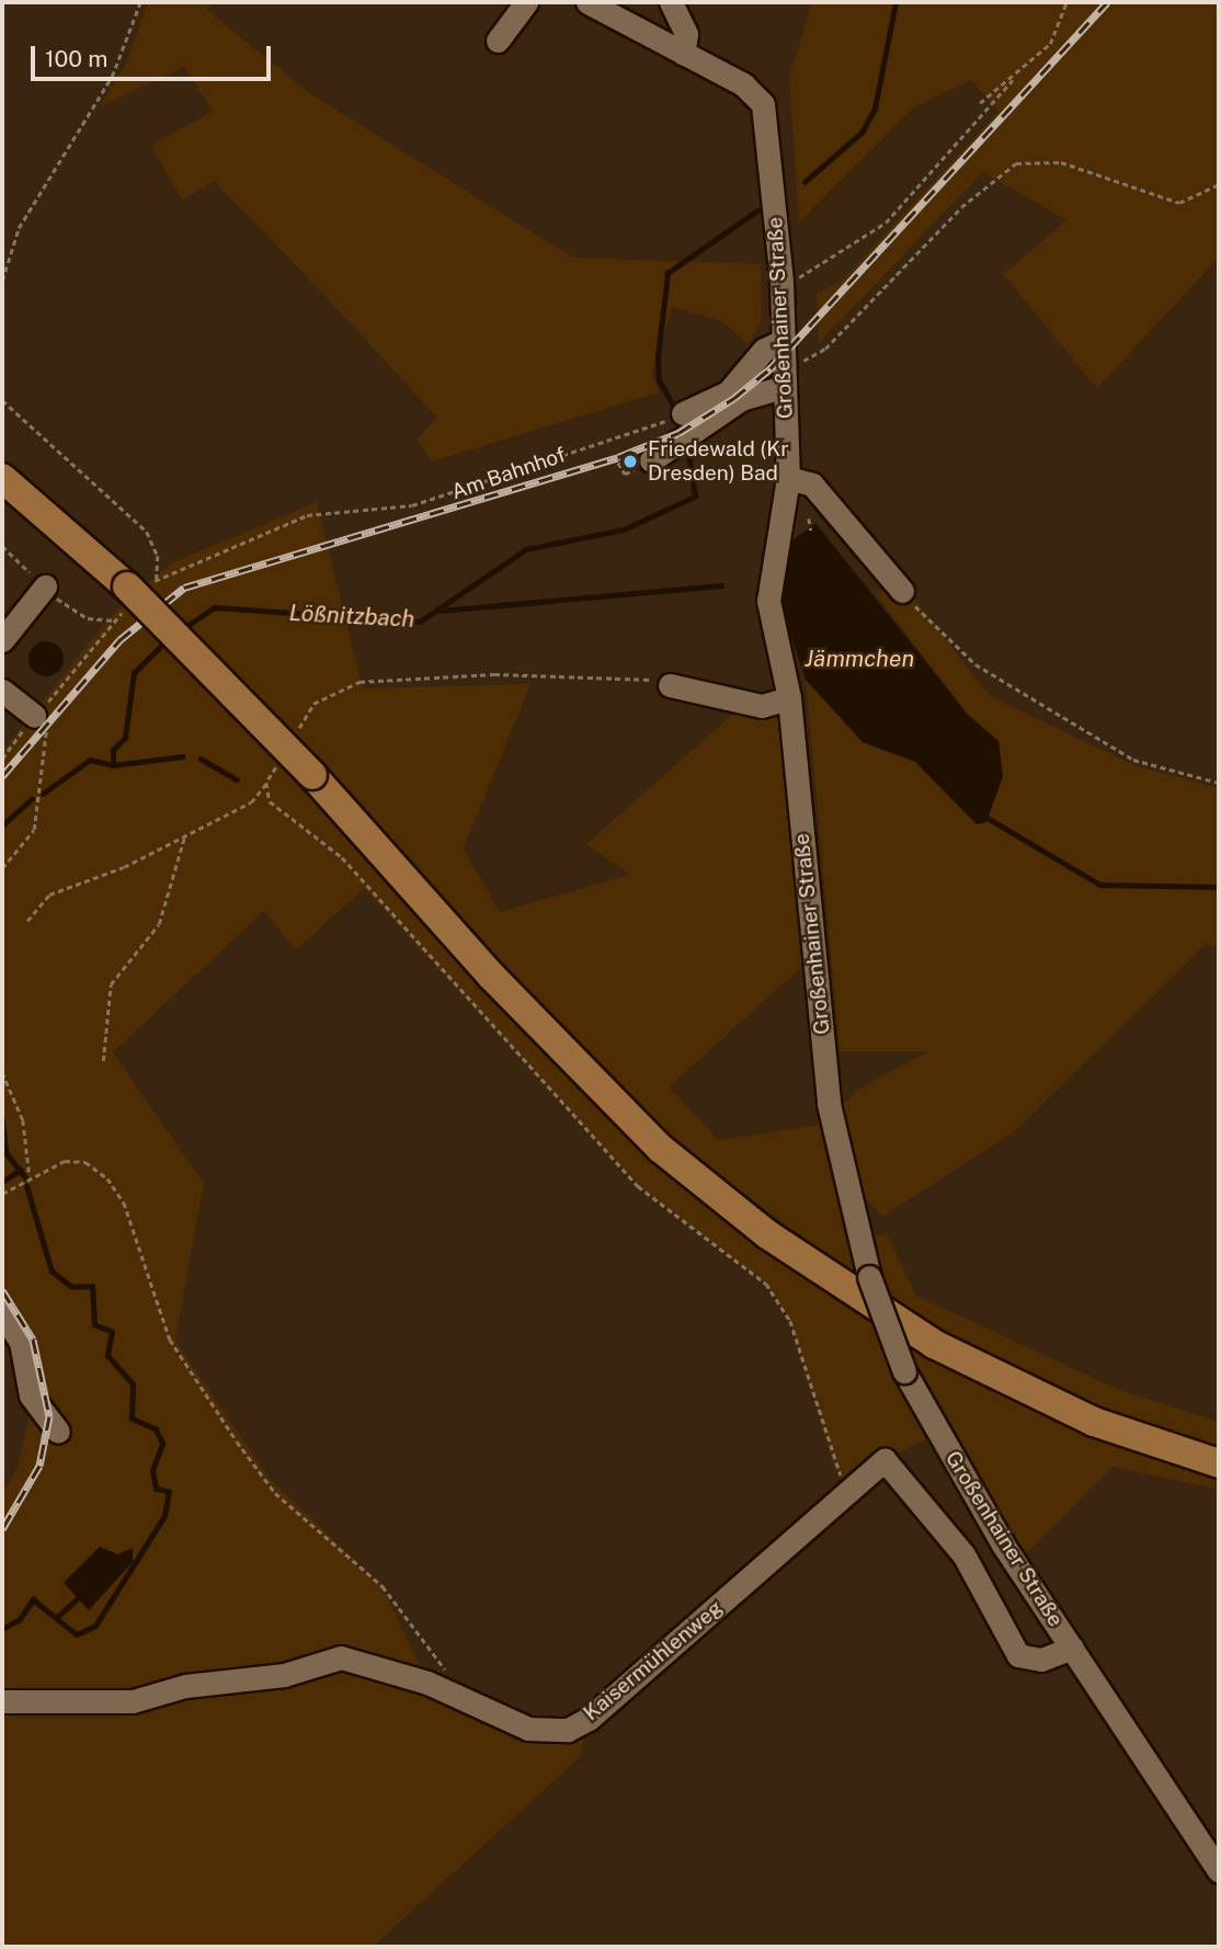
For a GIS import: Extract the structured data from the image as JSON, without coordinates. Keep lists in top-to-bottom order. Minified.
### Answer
{"streets":{"street":["Großenhainer Straße","Kaisermühlenweg"],"path":["Am Bahnhof"]},"crossings":[["Großenhainer Straße","Kaisermühlenweg"]],"water":["Lößnitzbach","Jämmchen"],"places":["Friedewald (Kr Dresden) Bad"],"scale_bar":"100 m"}
